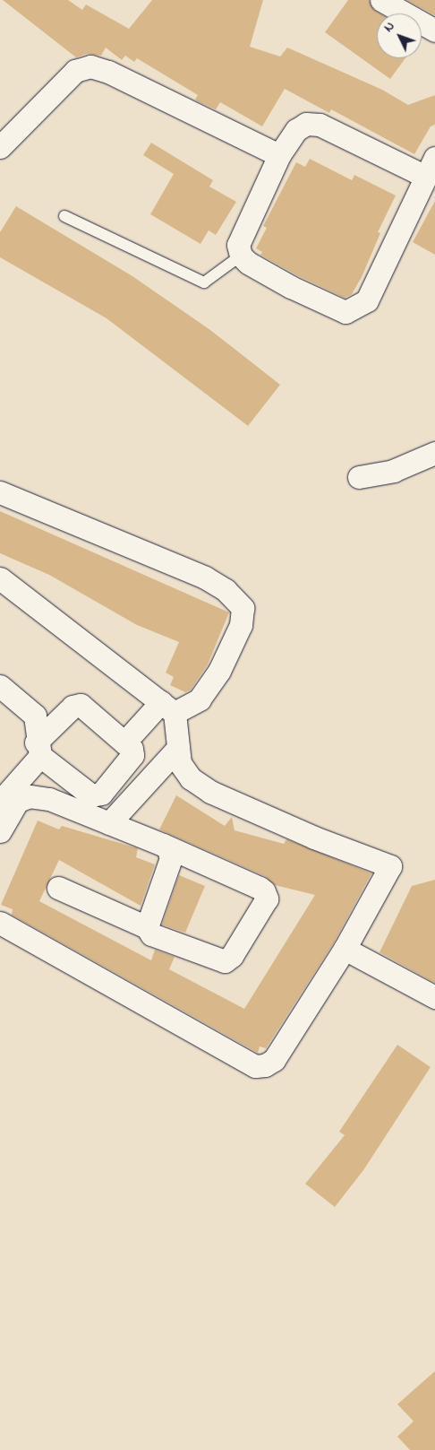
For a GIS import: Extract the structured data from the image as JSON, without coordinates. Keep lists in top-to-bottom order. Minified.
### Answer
{"north":"top left"}
